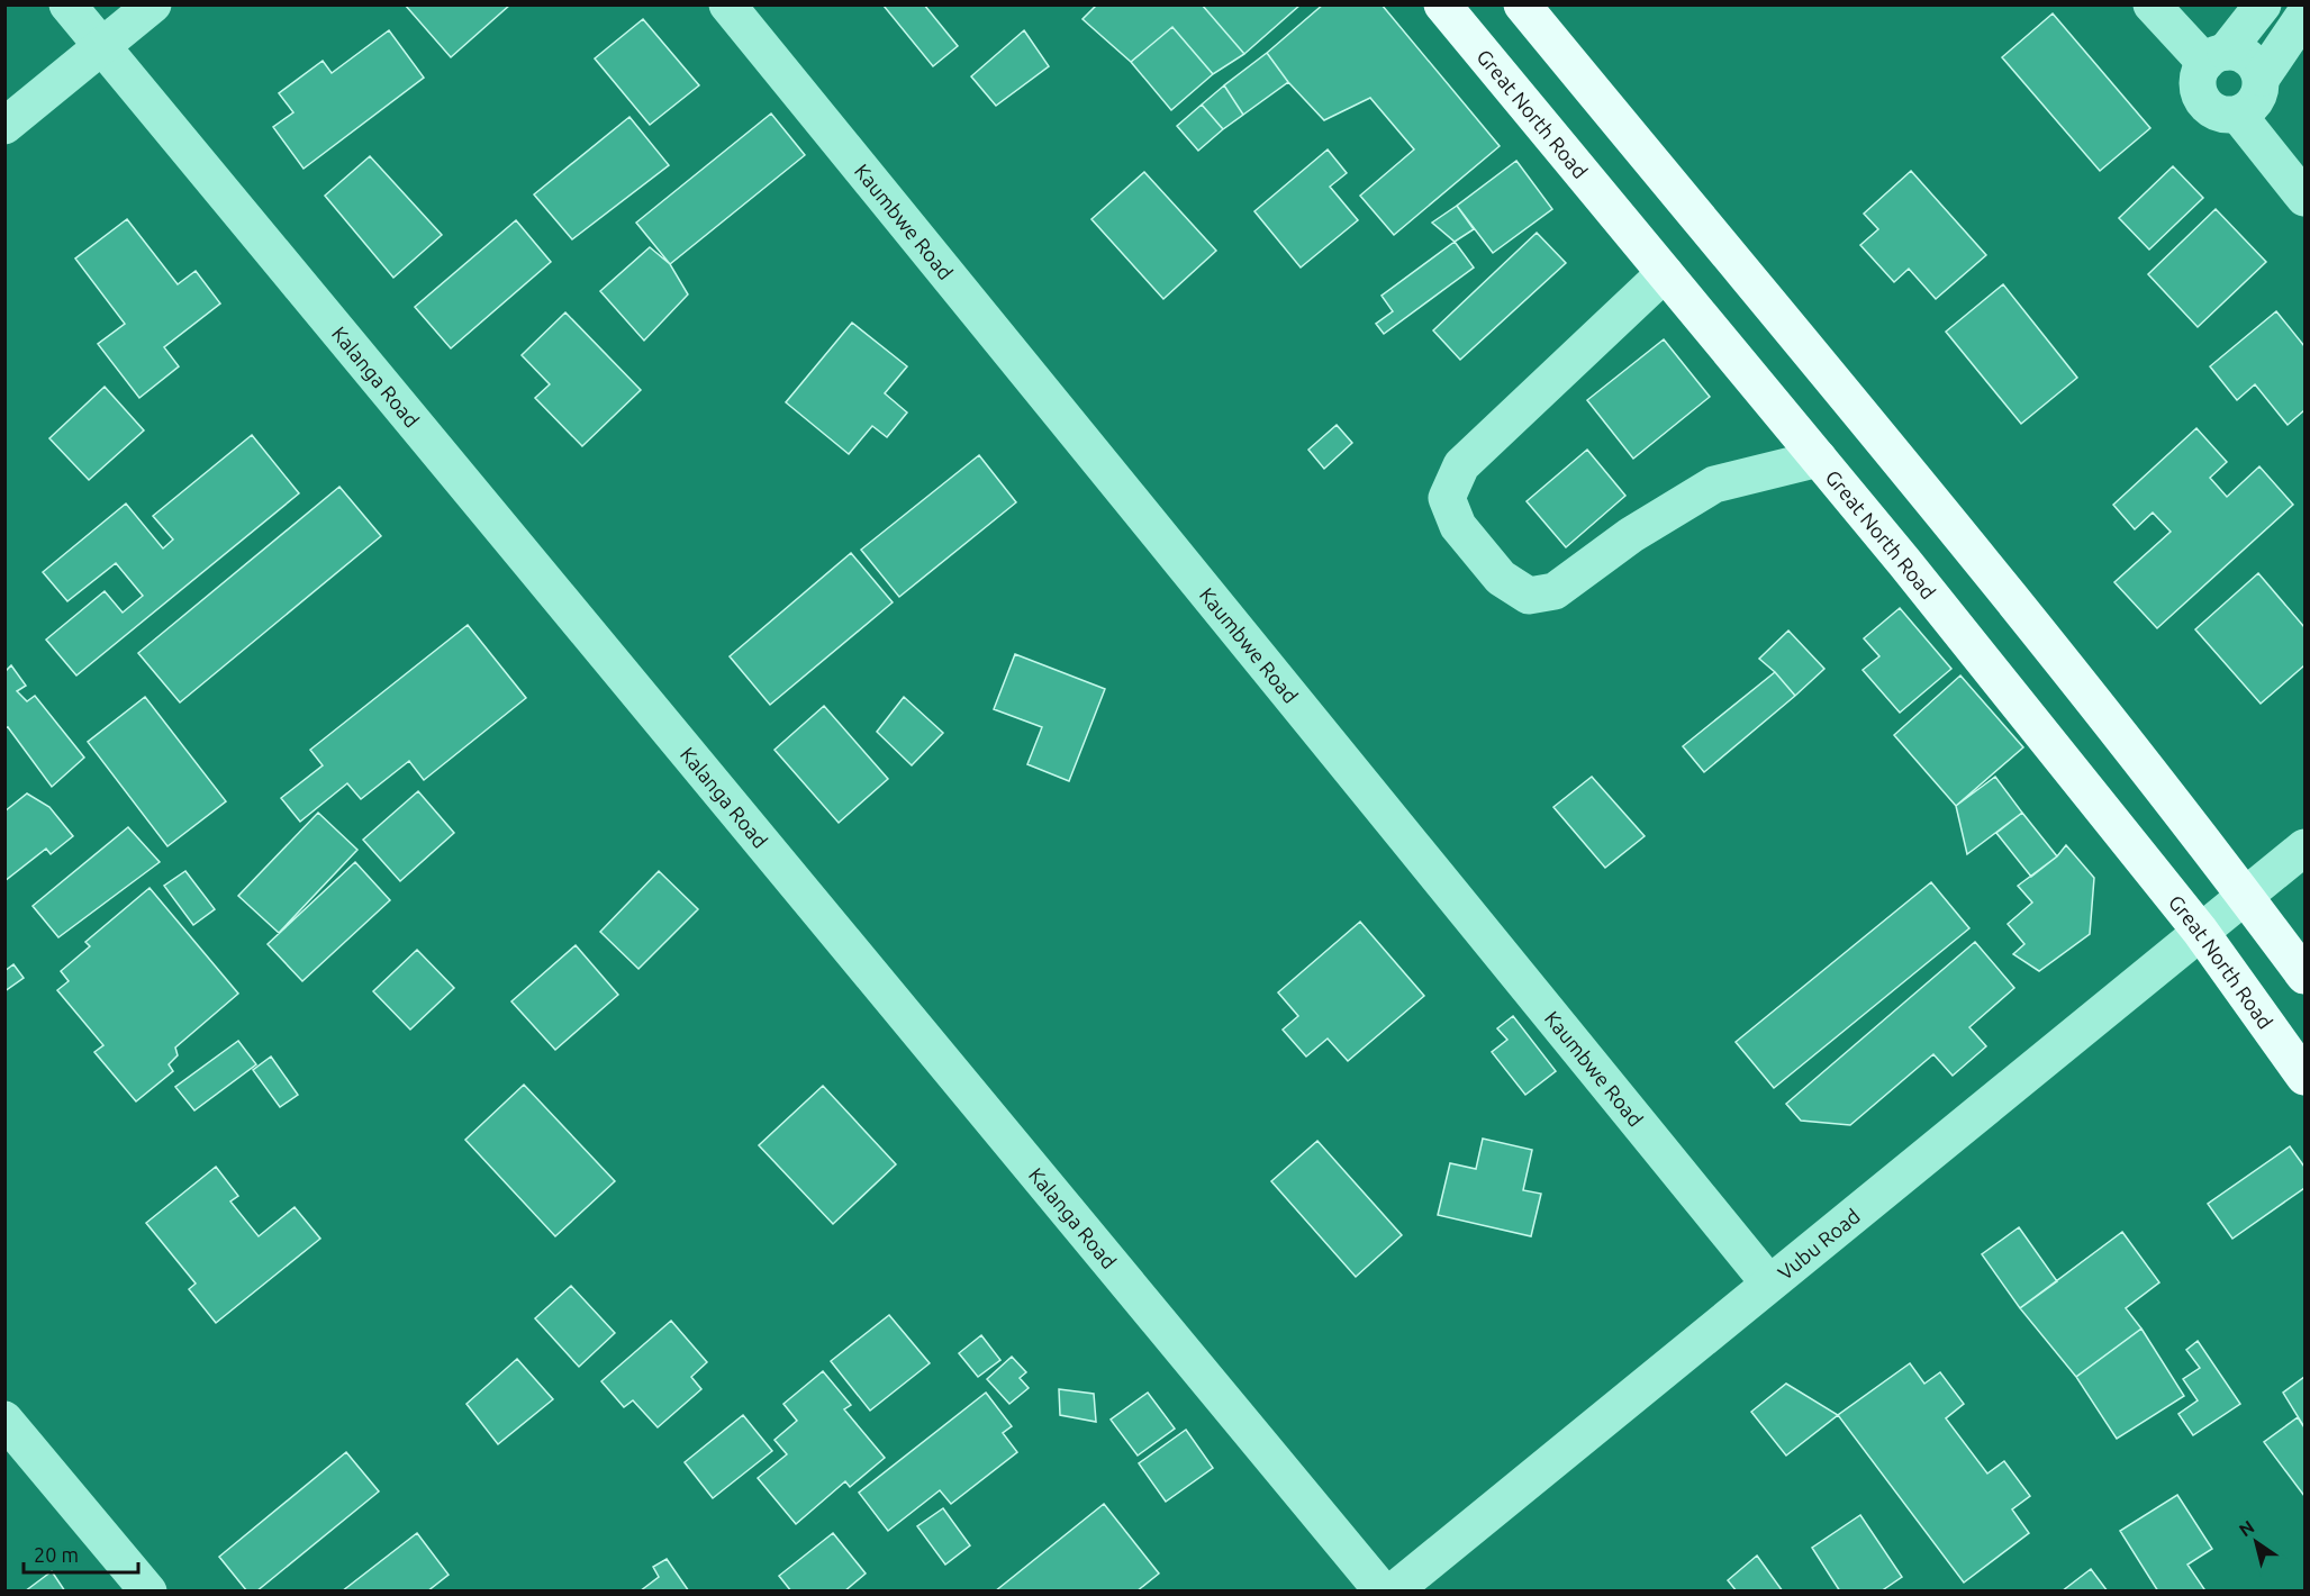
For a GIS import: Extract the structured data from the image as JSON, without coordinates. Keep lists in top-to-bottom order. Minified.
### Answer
{"streets":{"main road":["Great North Road"],"street":["Kaumbwe Road","Kalanga Road","Vubu Road"]},"crossings":[["Great North Road","Vubu Road"],["Kaumbwe Road","Vubu Road"]],"scale_bar":"20 m","north":"top left"}
